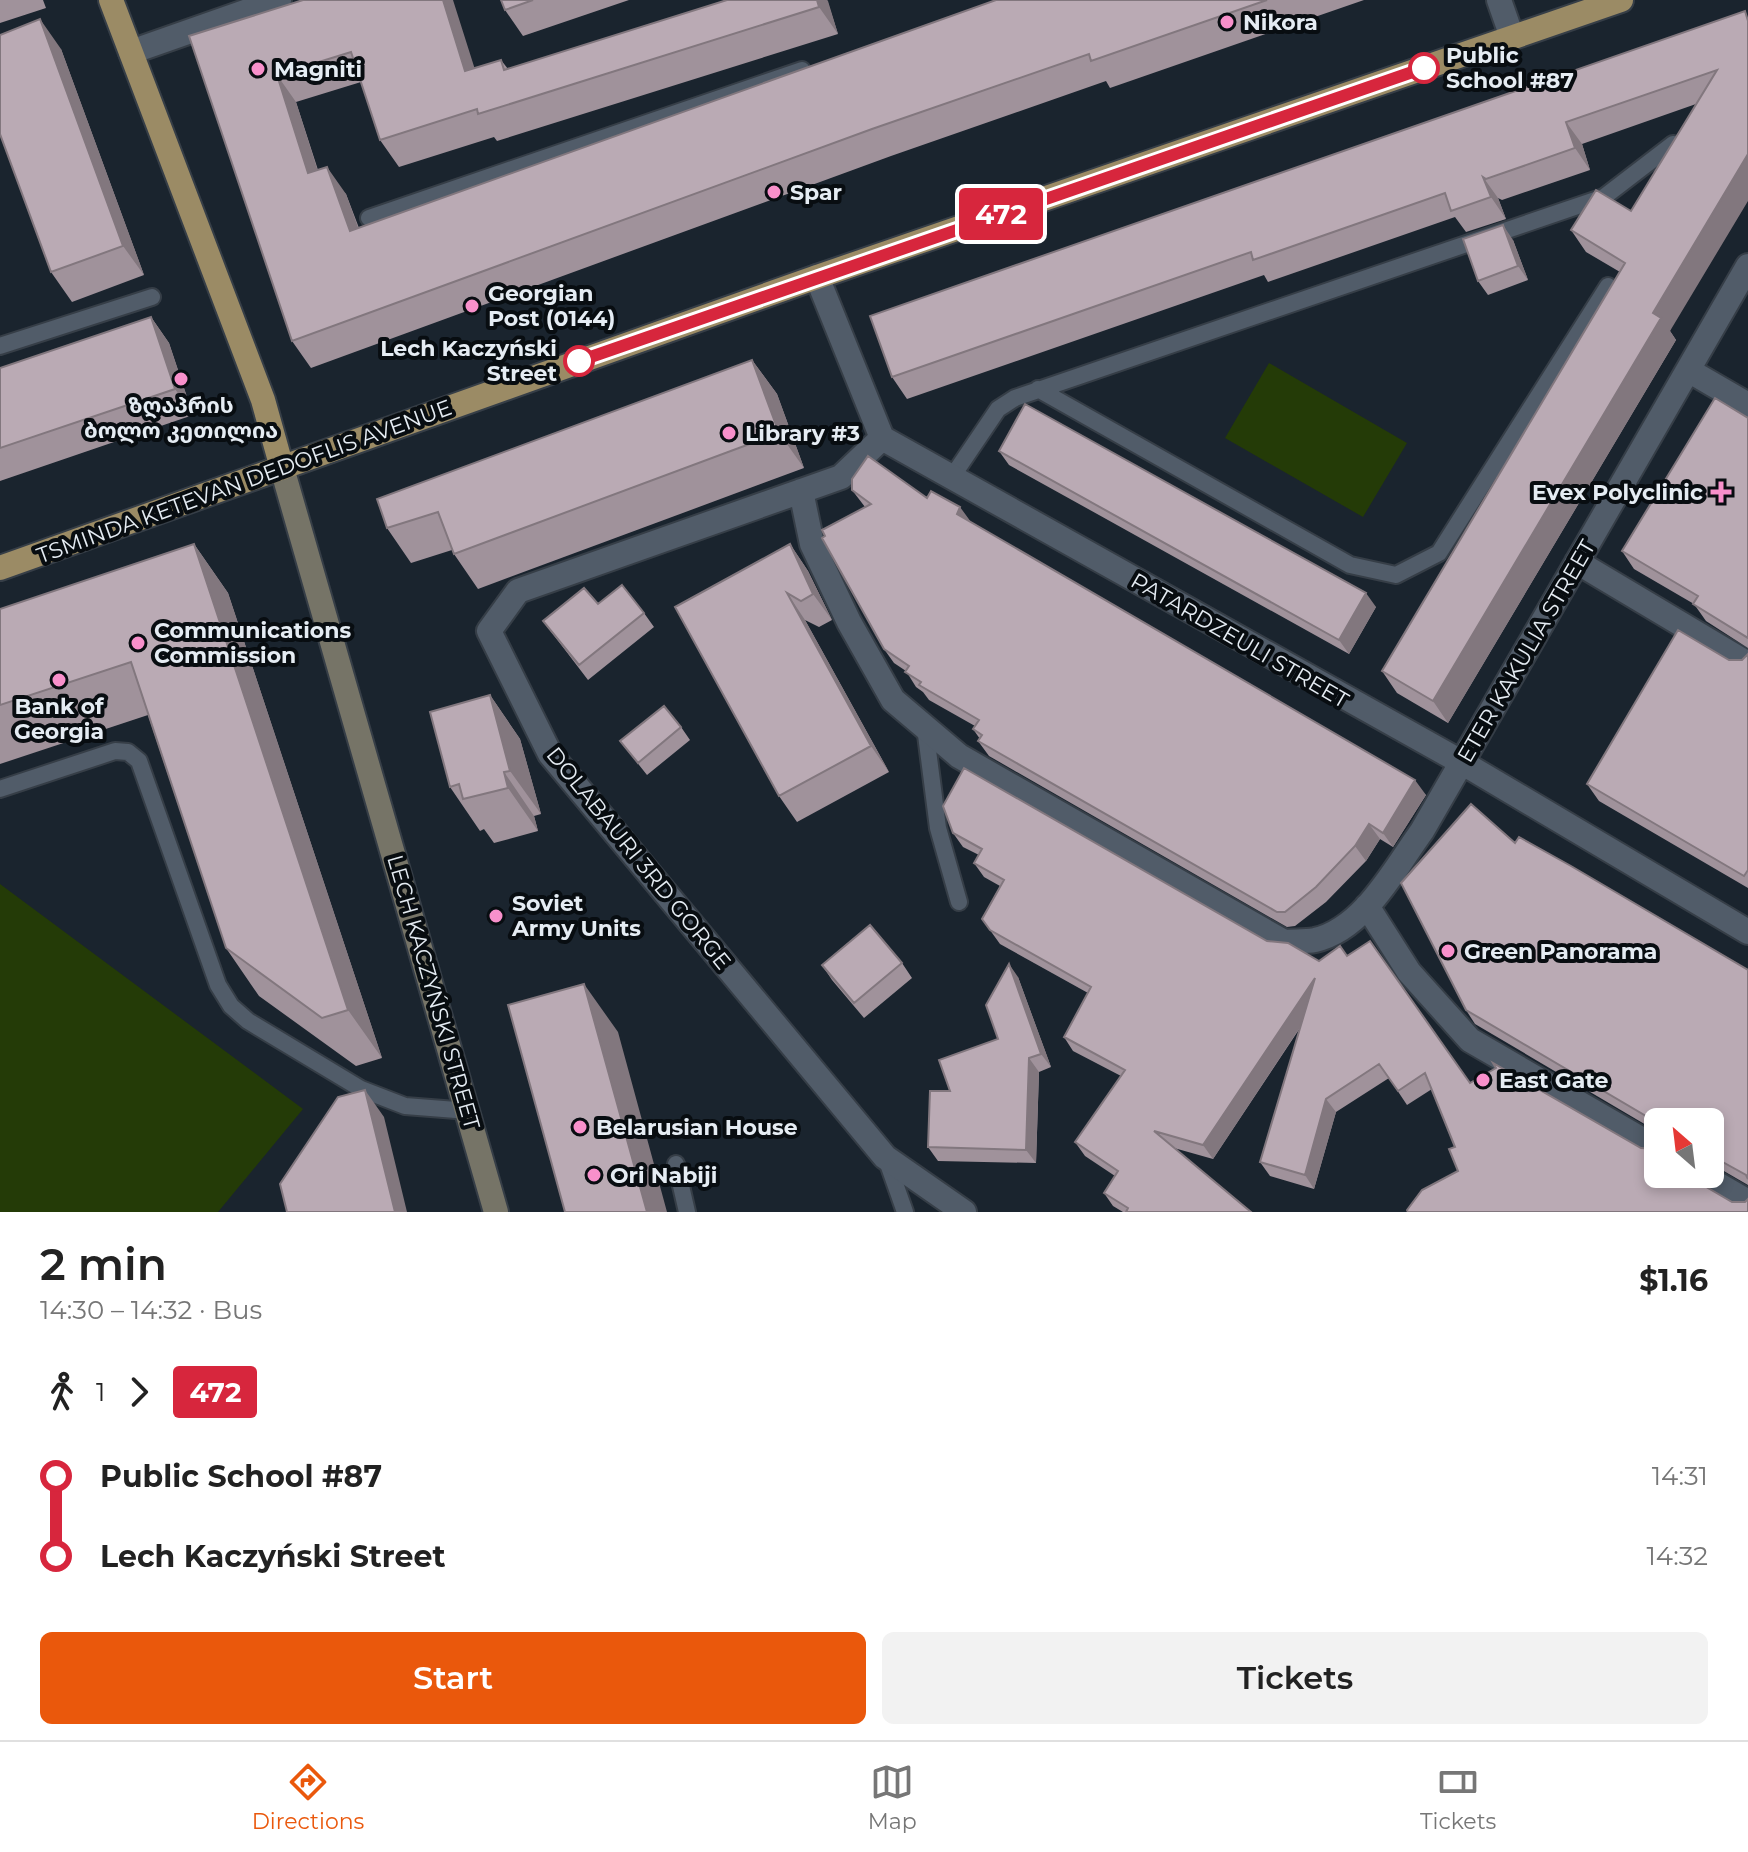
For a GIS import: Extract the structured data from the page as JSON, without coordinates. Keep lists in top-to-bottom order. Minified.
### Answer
{"streets":{"main road":["TSMINDA KETEVAN DEDOFLIS AVENUE","LECH KACZYŃSKI STREET"],"street":["PATARDZEULI STREET","ETER KAKULIA STREET","DOLABAURI 3RD GORGE"]},"crossings":[["TSMINDA KETEVAN DEDOFLIS AVENUE","LECH KACZYŃSKI STREET"],["PATARDZEULI STREET","ETER KAKULIA STREET"],["PATARDZEULI STREET","DOLABAURI 3RD GORGE"],["ETER KAKULIA STREET","DOLABAURI 3RD GORGE"]],"places":{"other":["Nikora","Public School #87","Magniti","Spar","Georgian Post (0144)","Lech Kaczyński Street","ზღაპრის ბოლო კეთილია","Library #3","Communications Commission","Bank of Georgia","Soviet Army Units","Green Panorama","East Gate","Belarusian House","Ori Nabiji"],"health":["Evex Polyclinic"]},"lines":["bus line 472"],"north":"top left","page":{"on_map":"472","heading":["2 min","14:30 – 14:32 · Bus","$1.16"],"legs":["1","472"],"list":[{"name":"Public School #87","value":"14:31"},{"name":"Lech Kaczyński Street","value":"14:32"}],"buttons":["Start","Tickets"],"tabs":["Directions","Map","Tickets"]}}
